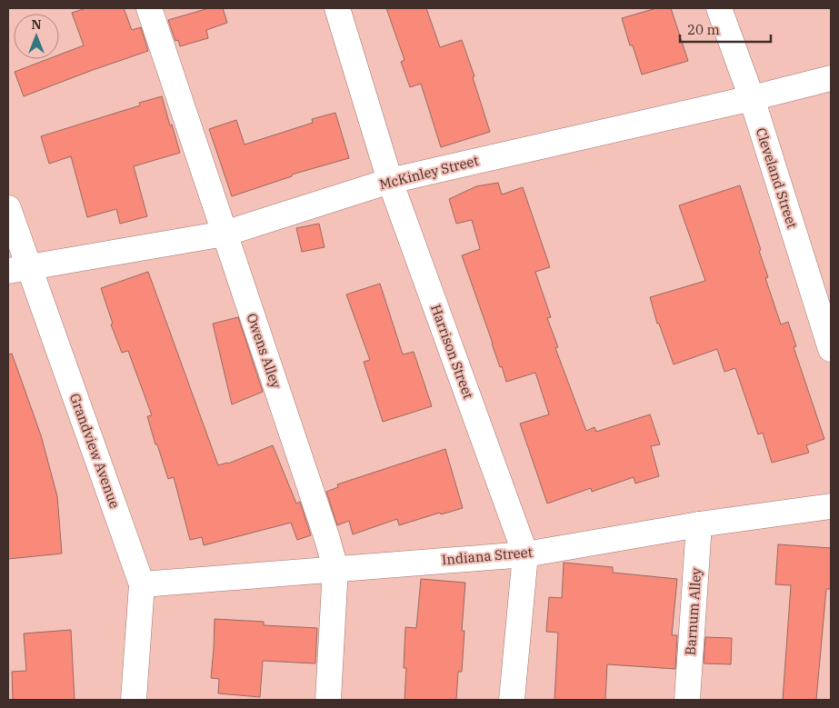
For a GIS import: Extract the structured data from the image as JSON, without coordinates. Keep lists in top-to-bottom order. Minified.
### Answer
{"streets":{"street":["McKinley Street","Cleveland Street","Owens Alley","Harrison Street","Grandview Avenue","Indiana Street","Barnum Alley"]},"crossings":[["McKinley Street","Cleveland Street"],["McKinley Street","Owens Alley"],["McKinley Street","Harrison Street"],["McKinley Street","Grandview Avenue"],["Owens Alley","Indiana Street"],["Harrison Street","Indiana Street"],["Grandview Avenue","Indiana Street"],["Indiana Street","Barnum Alley"]],"scale_bar":"20 m","north":"top"}
